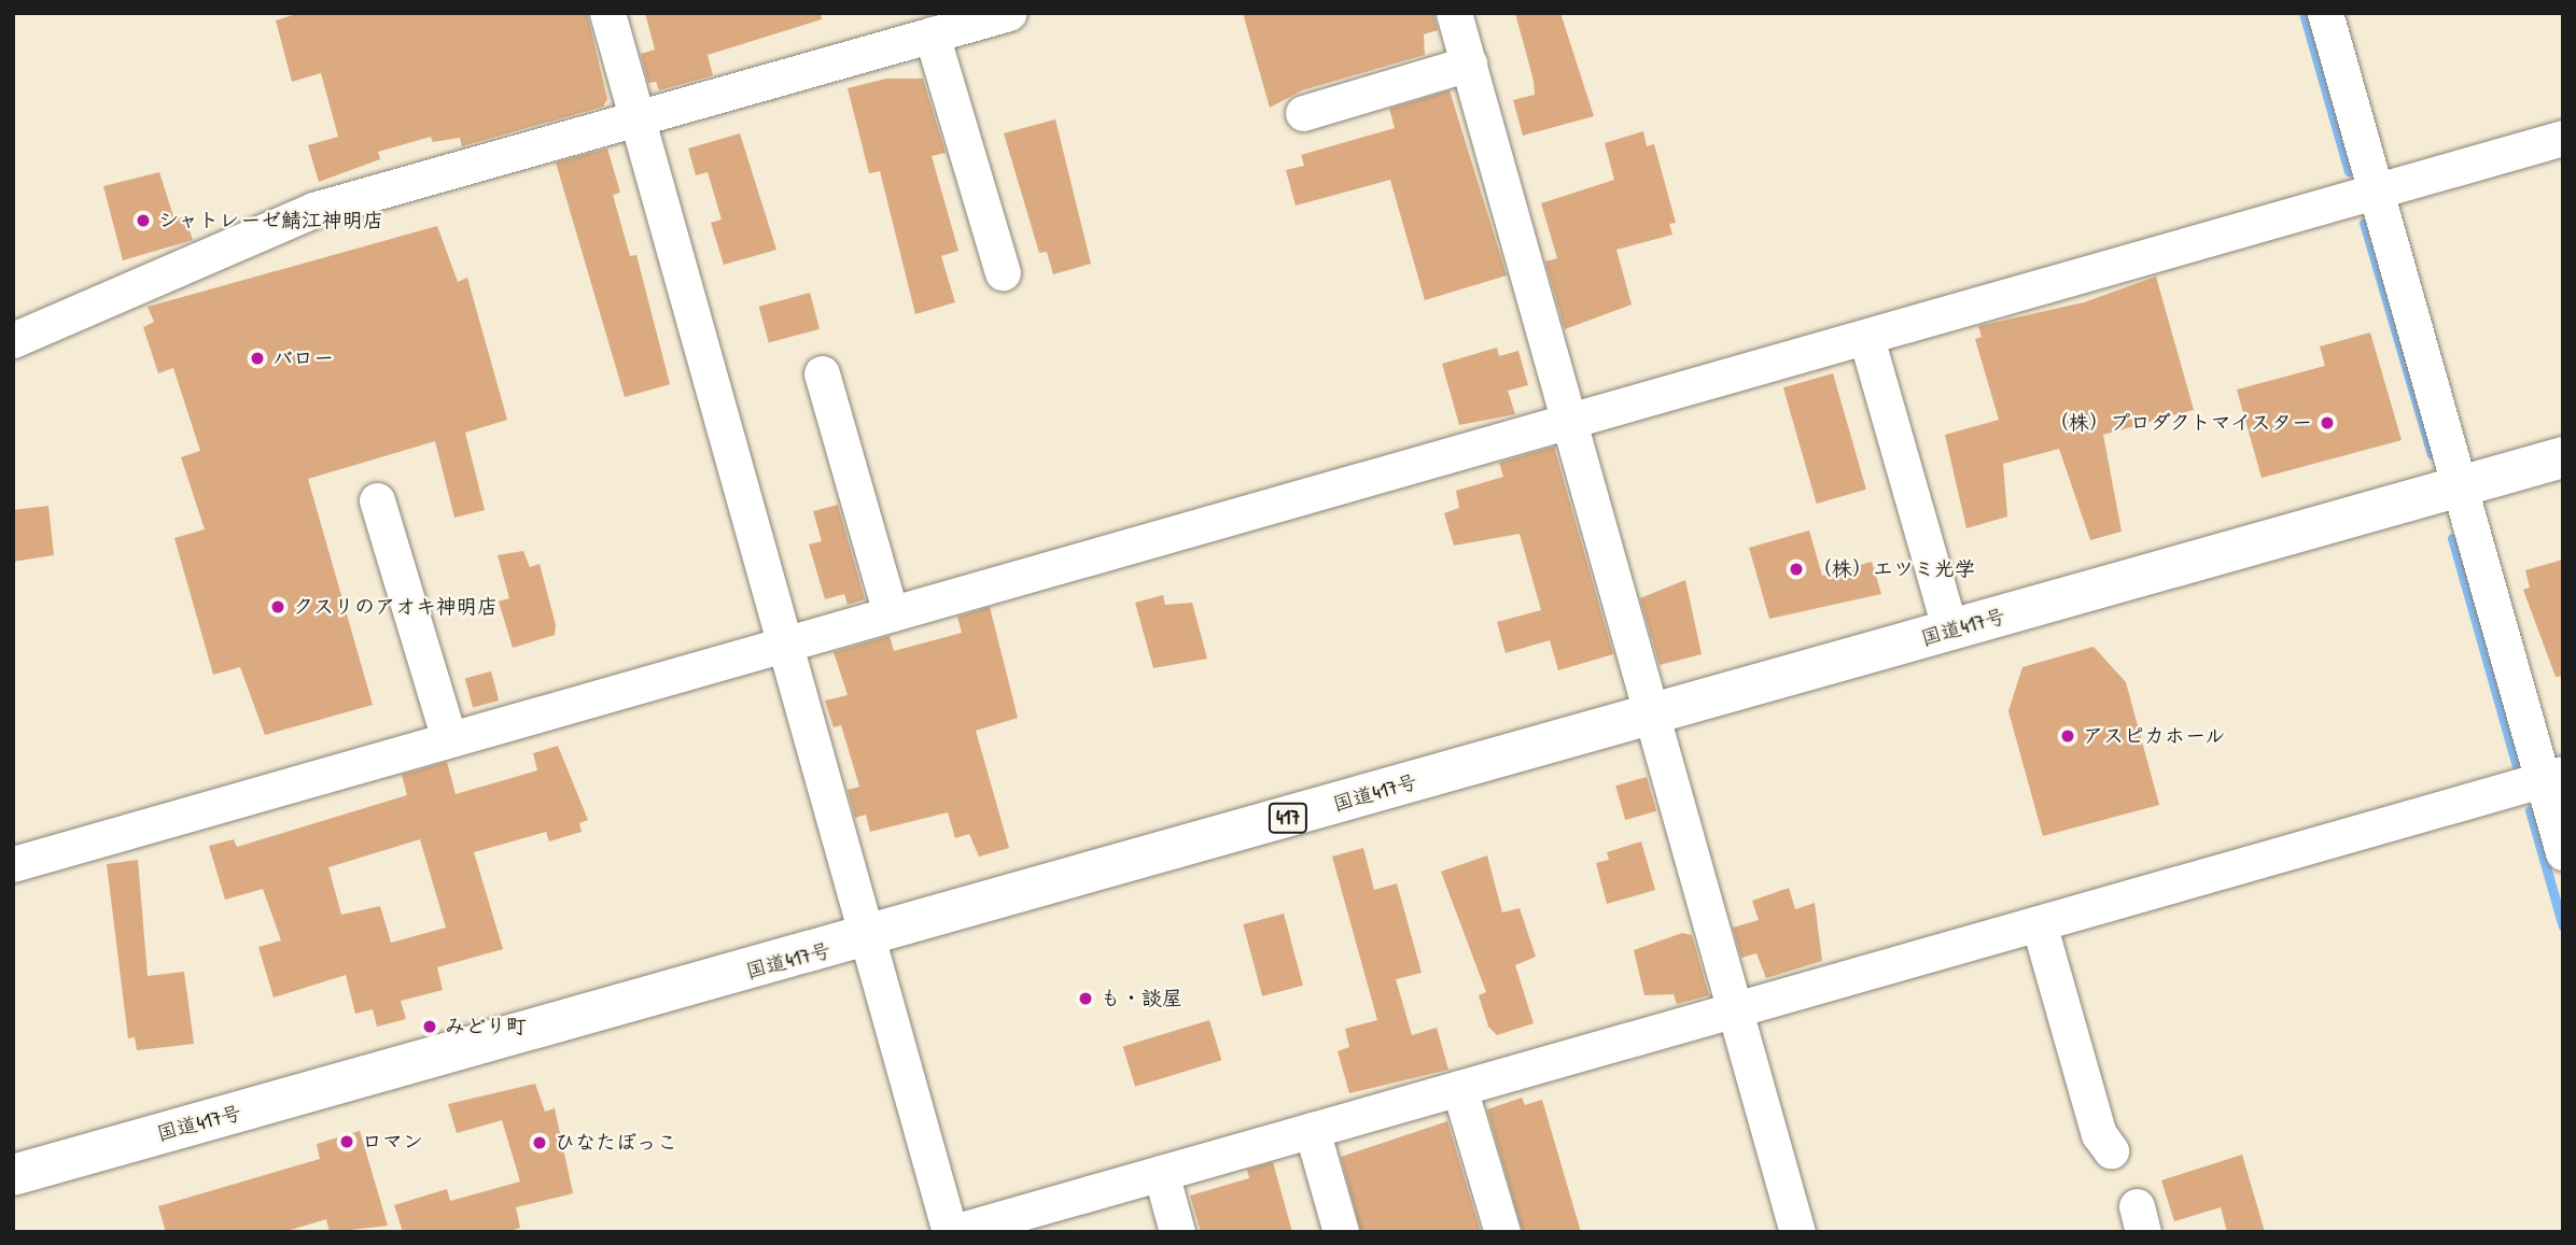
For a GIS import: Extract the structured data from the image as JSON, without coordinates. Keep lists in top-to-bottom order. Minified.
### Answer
{"streets":{"highway":["国道417号","417"]},"places":["シャトレーゼ鯖江神明店","バロー","（株）プロダクトマイスター","（株）エツミ光学","クスリのアオキ神明店","アスピカホール","も・談屋","みどり町","ロマン","ひなたぼっこ"]}
